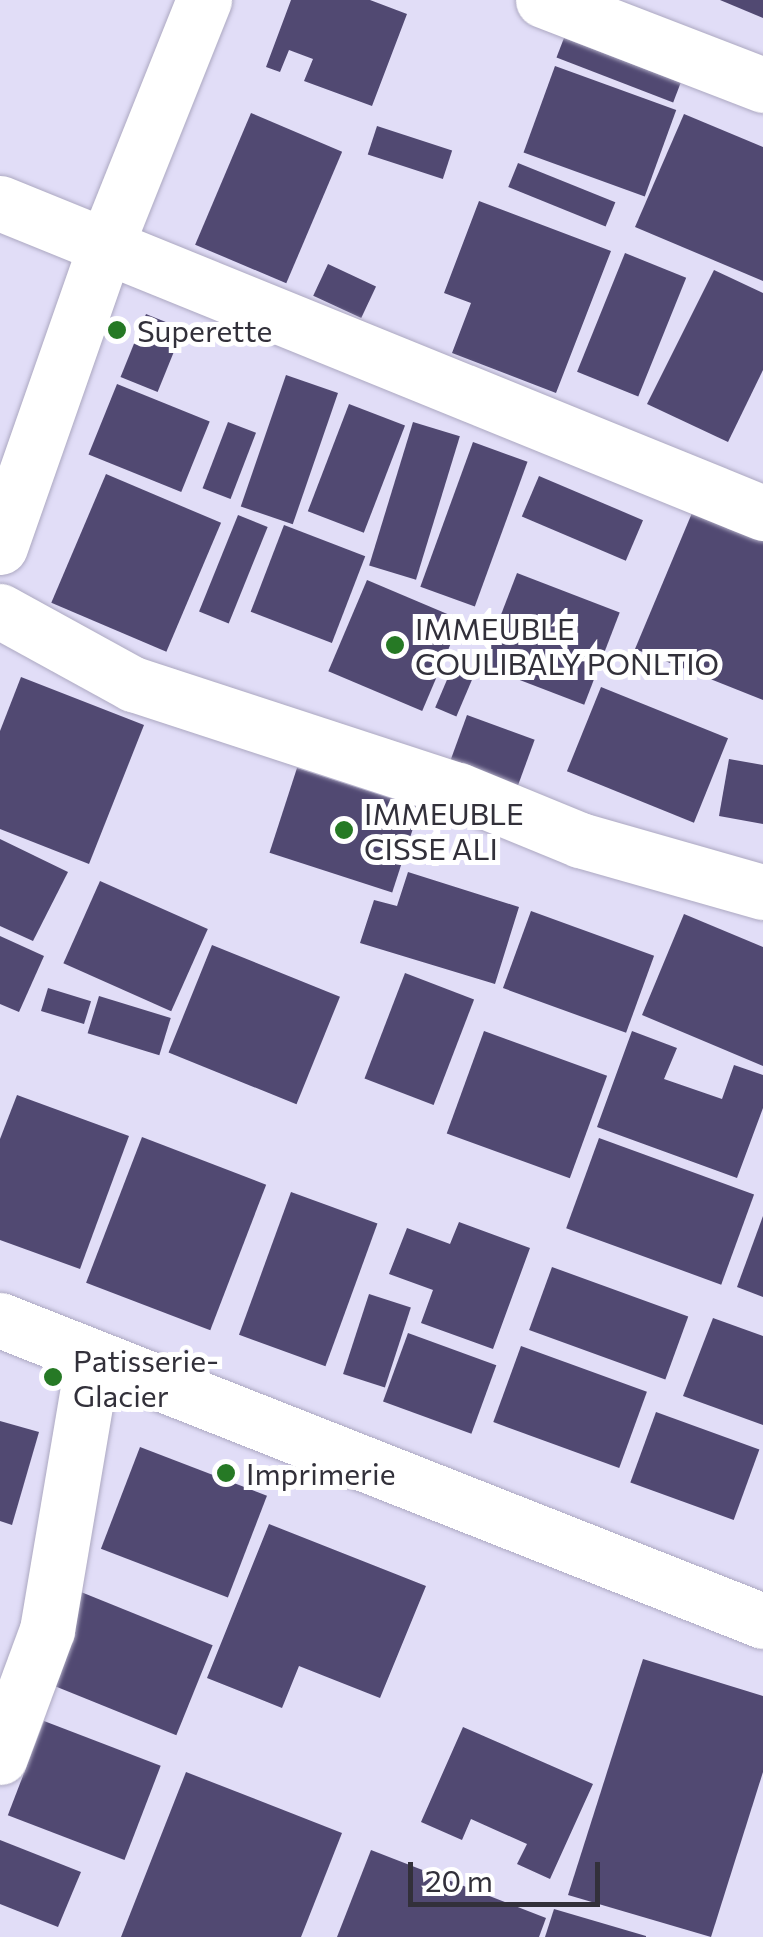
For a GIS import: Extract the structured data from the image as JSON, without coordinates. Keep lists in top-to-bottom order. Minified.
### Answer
{"places":["Superette","IMMEUBLE COULIBALY PONLTIO","IMMEUBLE CISSE ALI","Patisserie- Glacier","Imprimerie"],"scale_bar":"20 m"}
